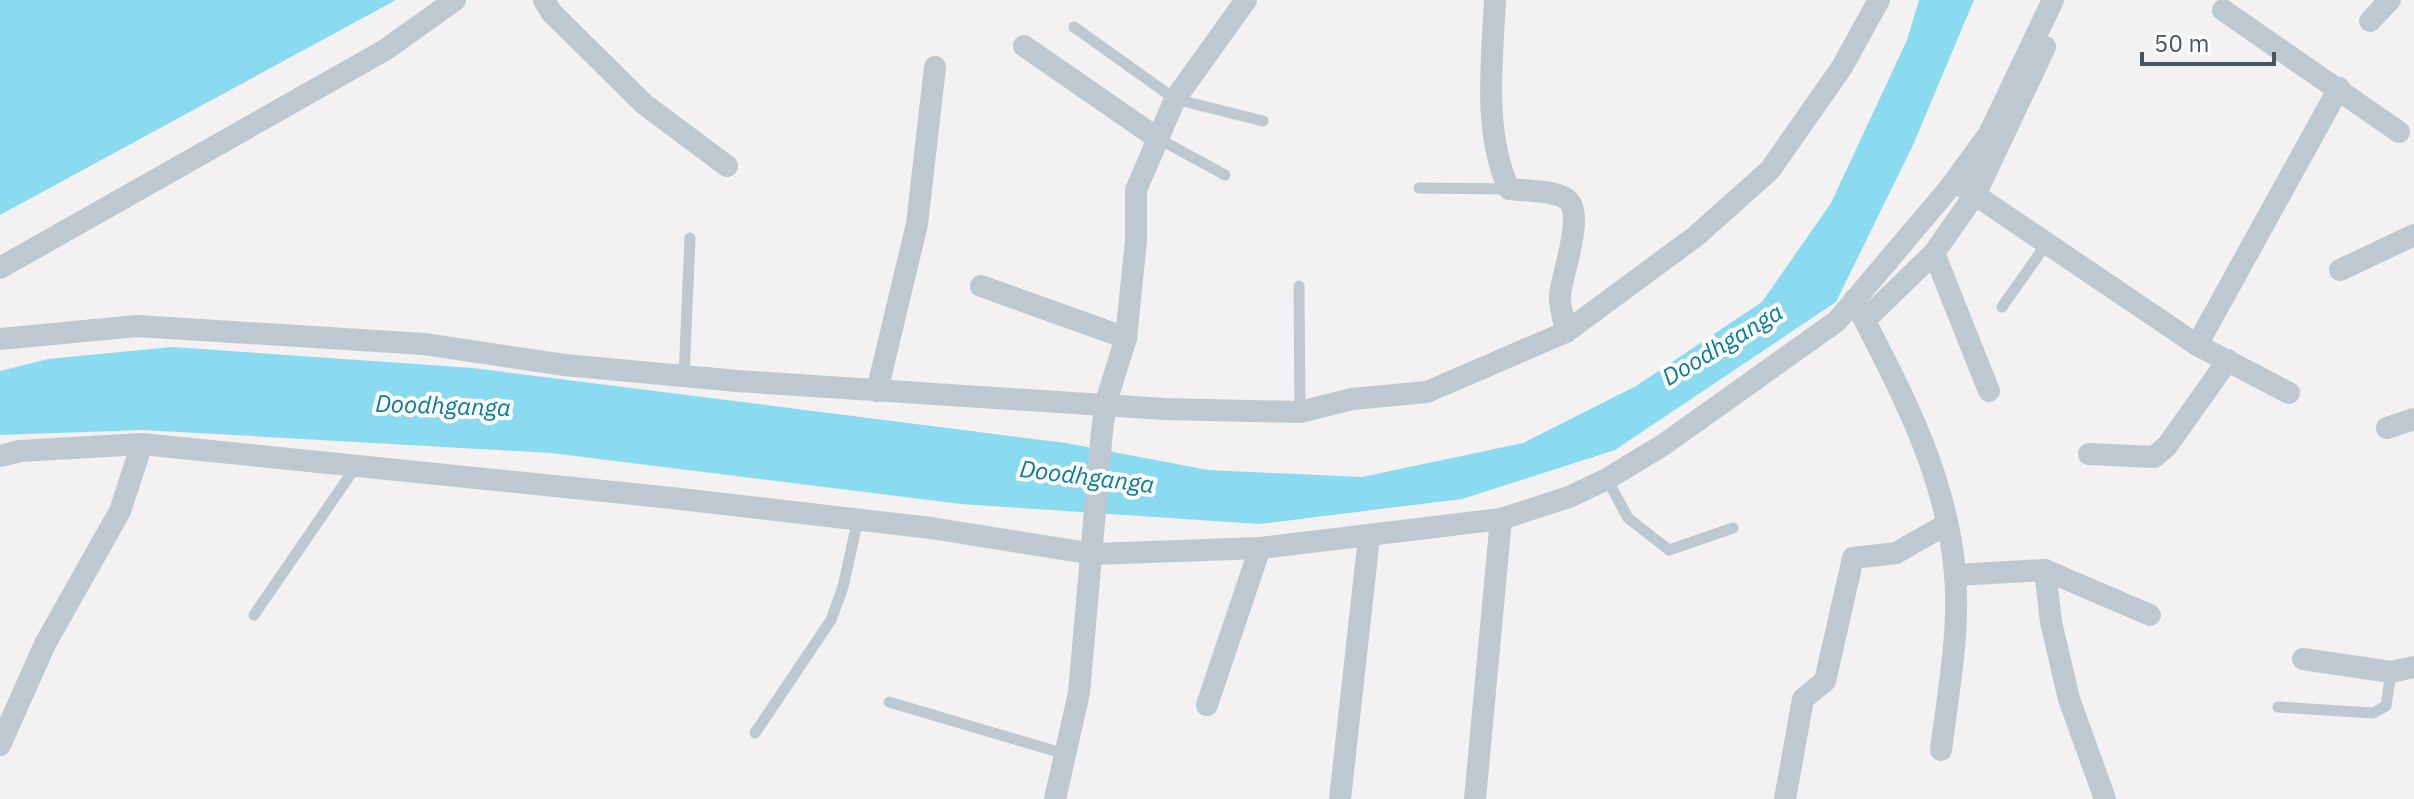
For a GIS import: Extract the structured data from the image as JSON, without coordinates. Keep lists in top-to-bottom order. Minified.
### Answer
{"water":["Doodhganga"],"scale_bar":"50 m"}
